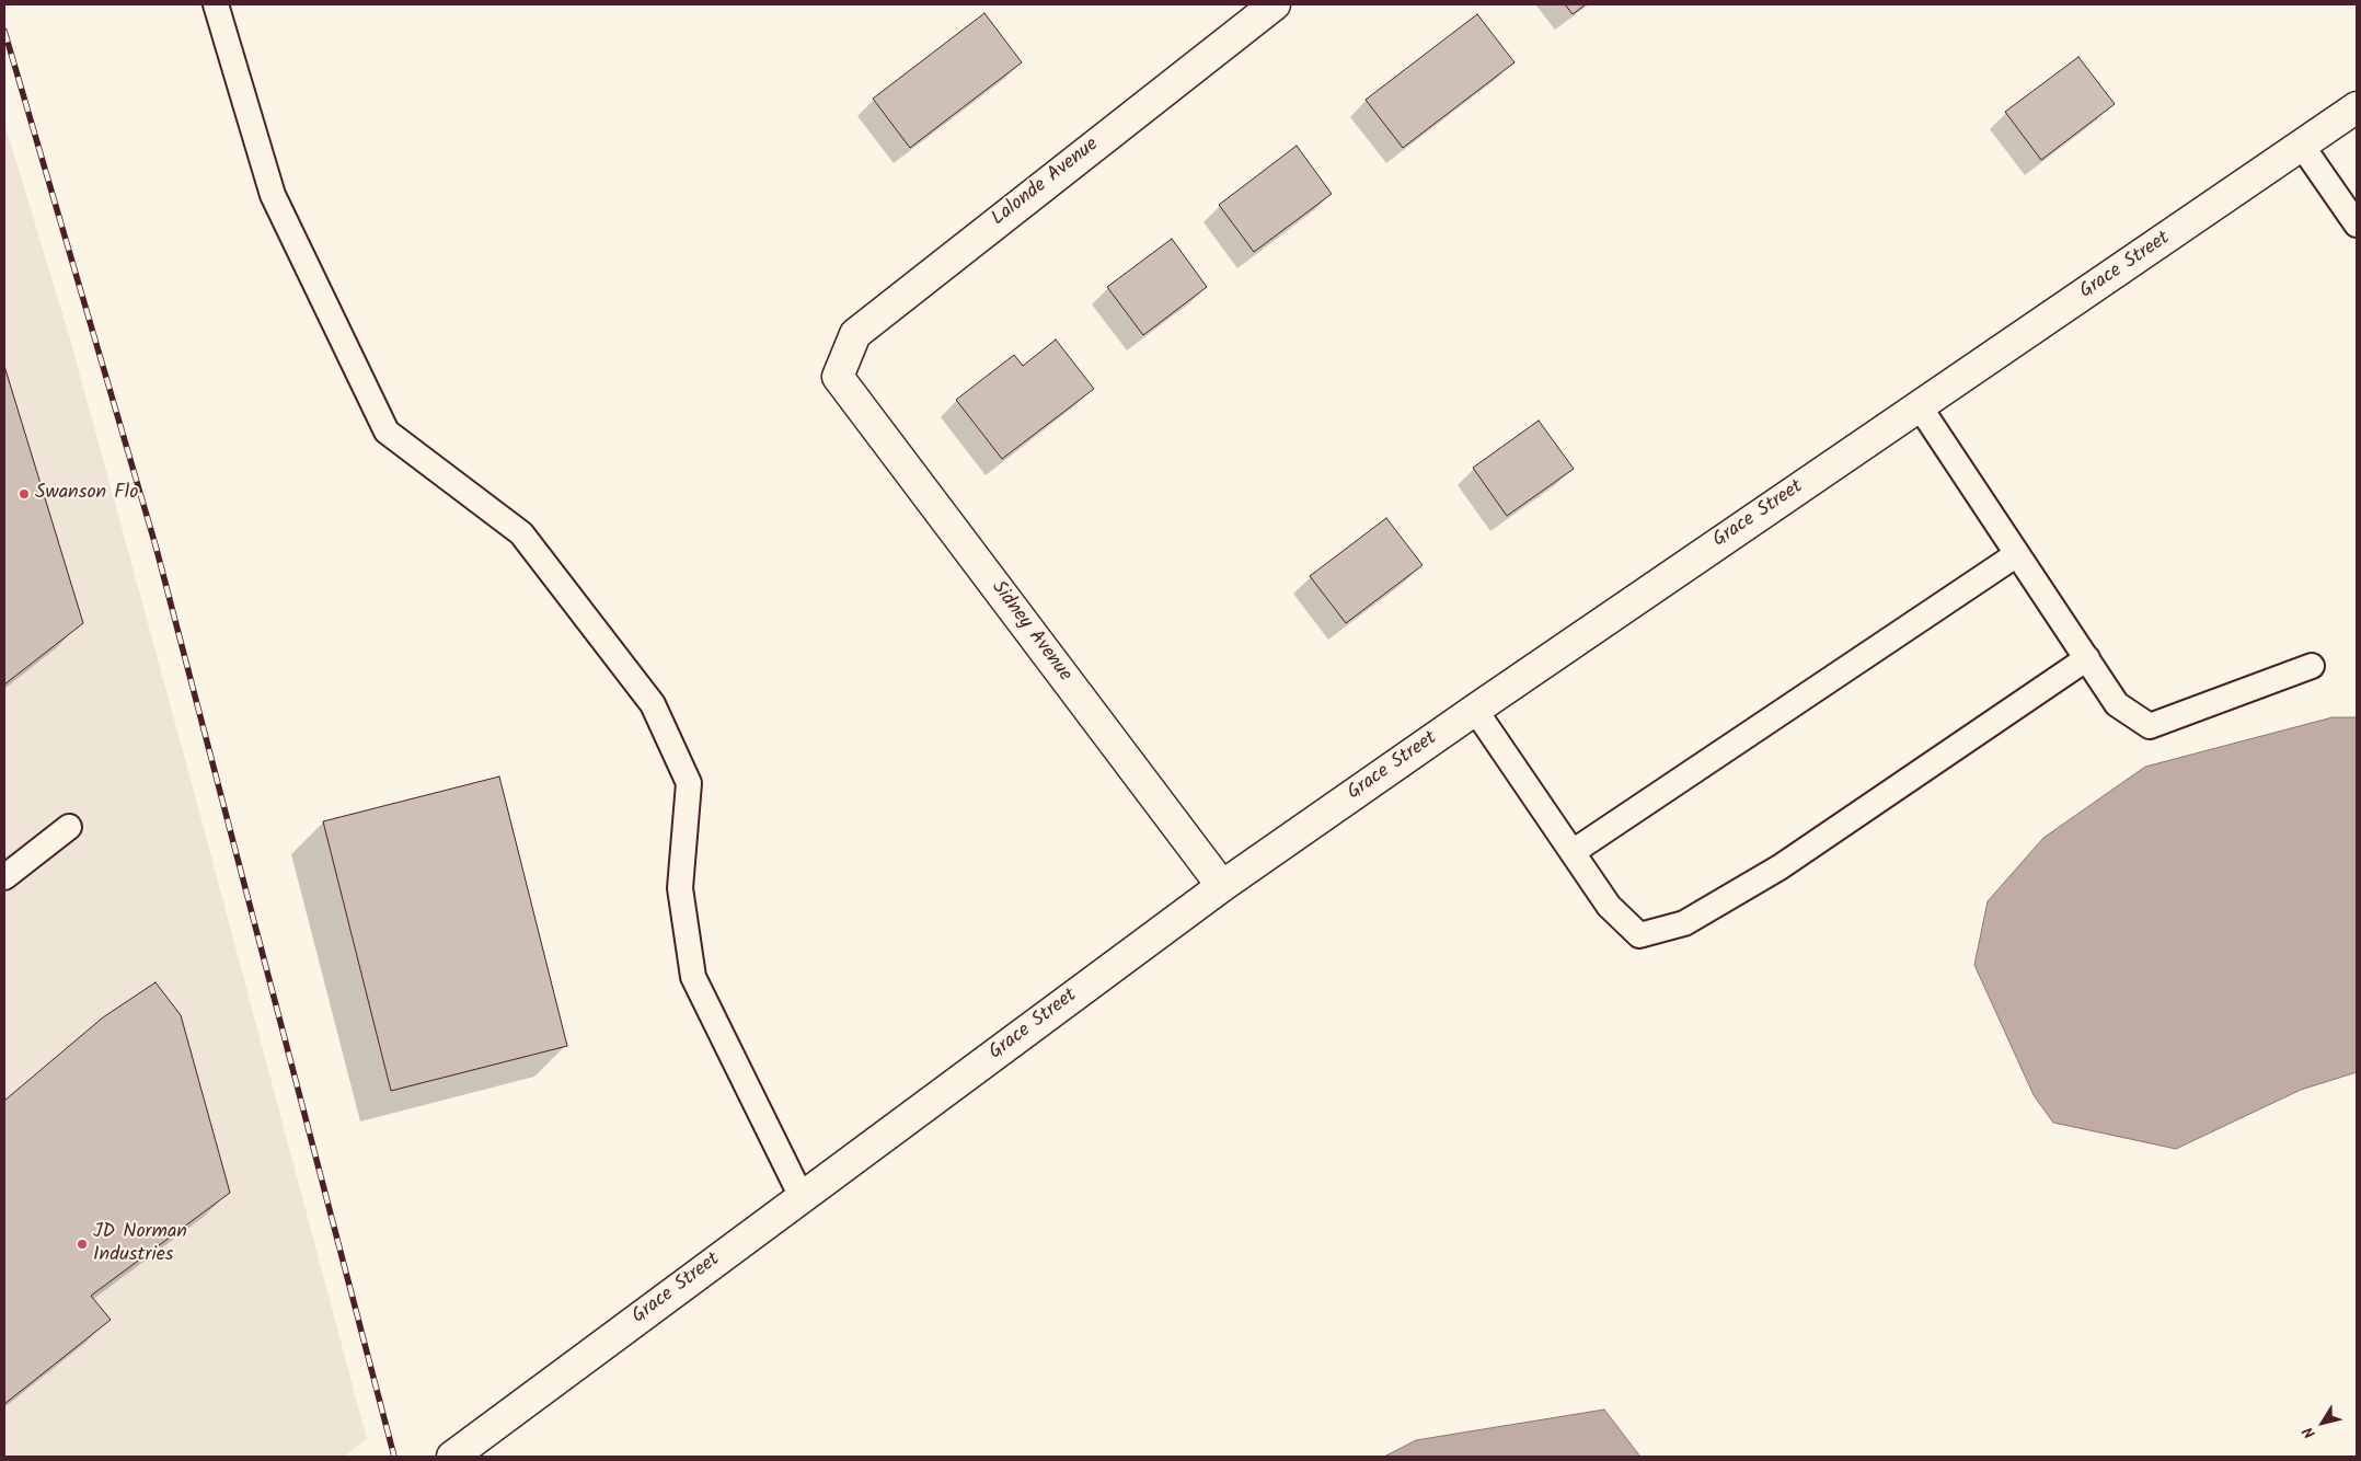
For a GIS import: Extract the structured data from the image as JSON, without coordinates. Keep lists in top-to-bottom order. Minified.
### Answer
{"streets":{"street":["Lalonde Avenue","Grace Street","Sidney Avenue"]},"crossings":[["Lalonde Avenue","Sidney Avenue"],["Grace Street","Sidney Avenue"]],"places":["Swanson Flo","JD Norman Industries"],"north":"bottom left"}
